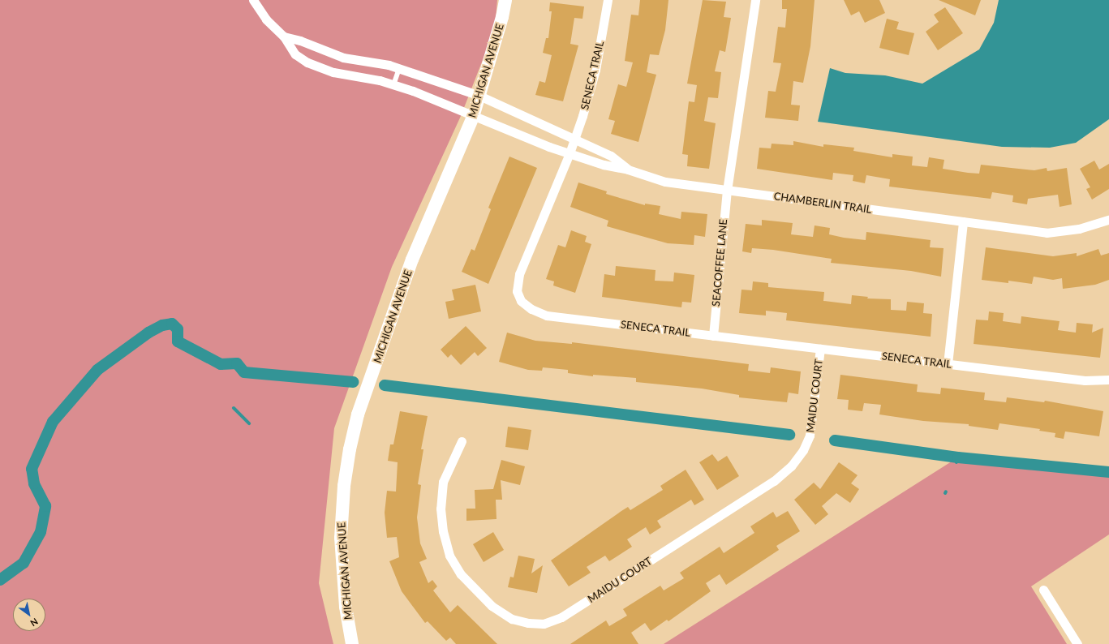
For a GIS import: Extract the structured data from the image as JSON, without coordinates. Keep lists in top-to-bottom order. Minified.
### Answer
{"streets":{"street":["MICHIGAN AVENUE","SENECA TRAIL","CHAMBERLIN TRAIL","SEACOFFEE LANE","MAIDU COURT"]},"crossings":[["MICHIGAN AVENUE","CHAMBERLIN TRAIL"],["SENECA TRAIL","CHAMBERLIN TRAIL"],["SENECA TRAIL","SEACOFFEE LANE"],["SENECA TRAIL","MAIDU COURT"],["CHAMBERLIN TRAIL","SEACOFFEE LANE"]],"north":"bottom right"}
